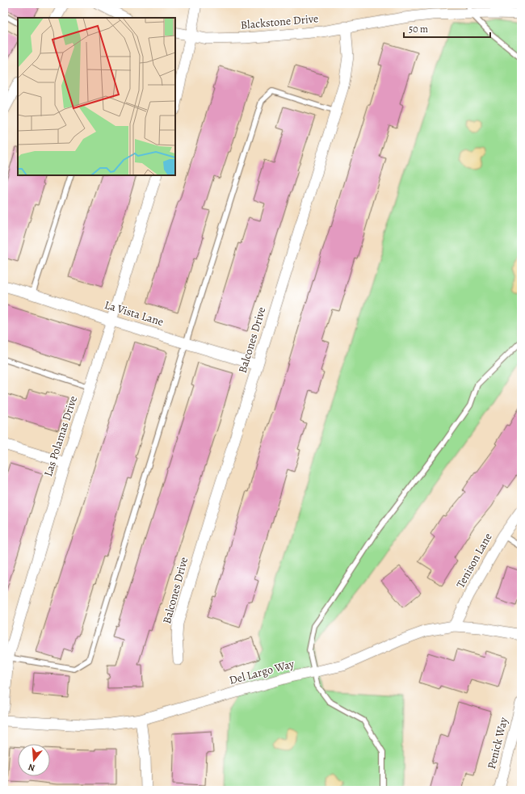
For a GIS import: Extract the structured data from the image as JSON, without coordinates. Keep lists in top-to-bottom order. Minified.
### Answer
{"streets":{"street":["Blackstone Drive","La Vista Lane","Balcones Drive","Las Polamas Drive","Tenison Lane","Del Largo Way","Penick Way"]},"crossings":[["Blackstone Drive","Balcones Drive"],["La Vista Lane","Balcones Drive"],["La Vista Lane","Las Polamas Drive"],["Tenison Lane","Del Largo Way"]],"scale_bar":"50 m","north":"bottom"}
